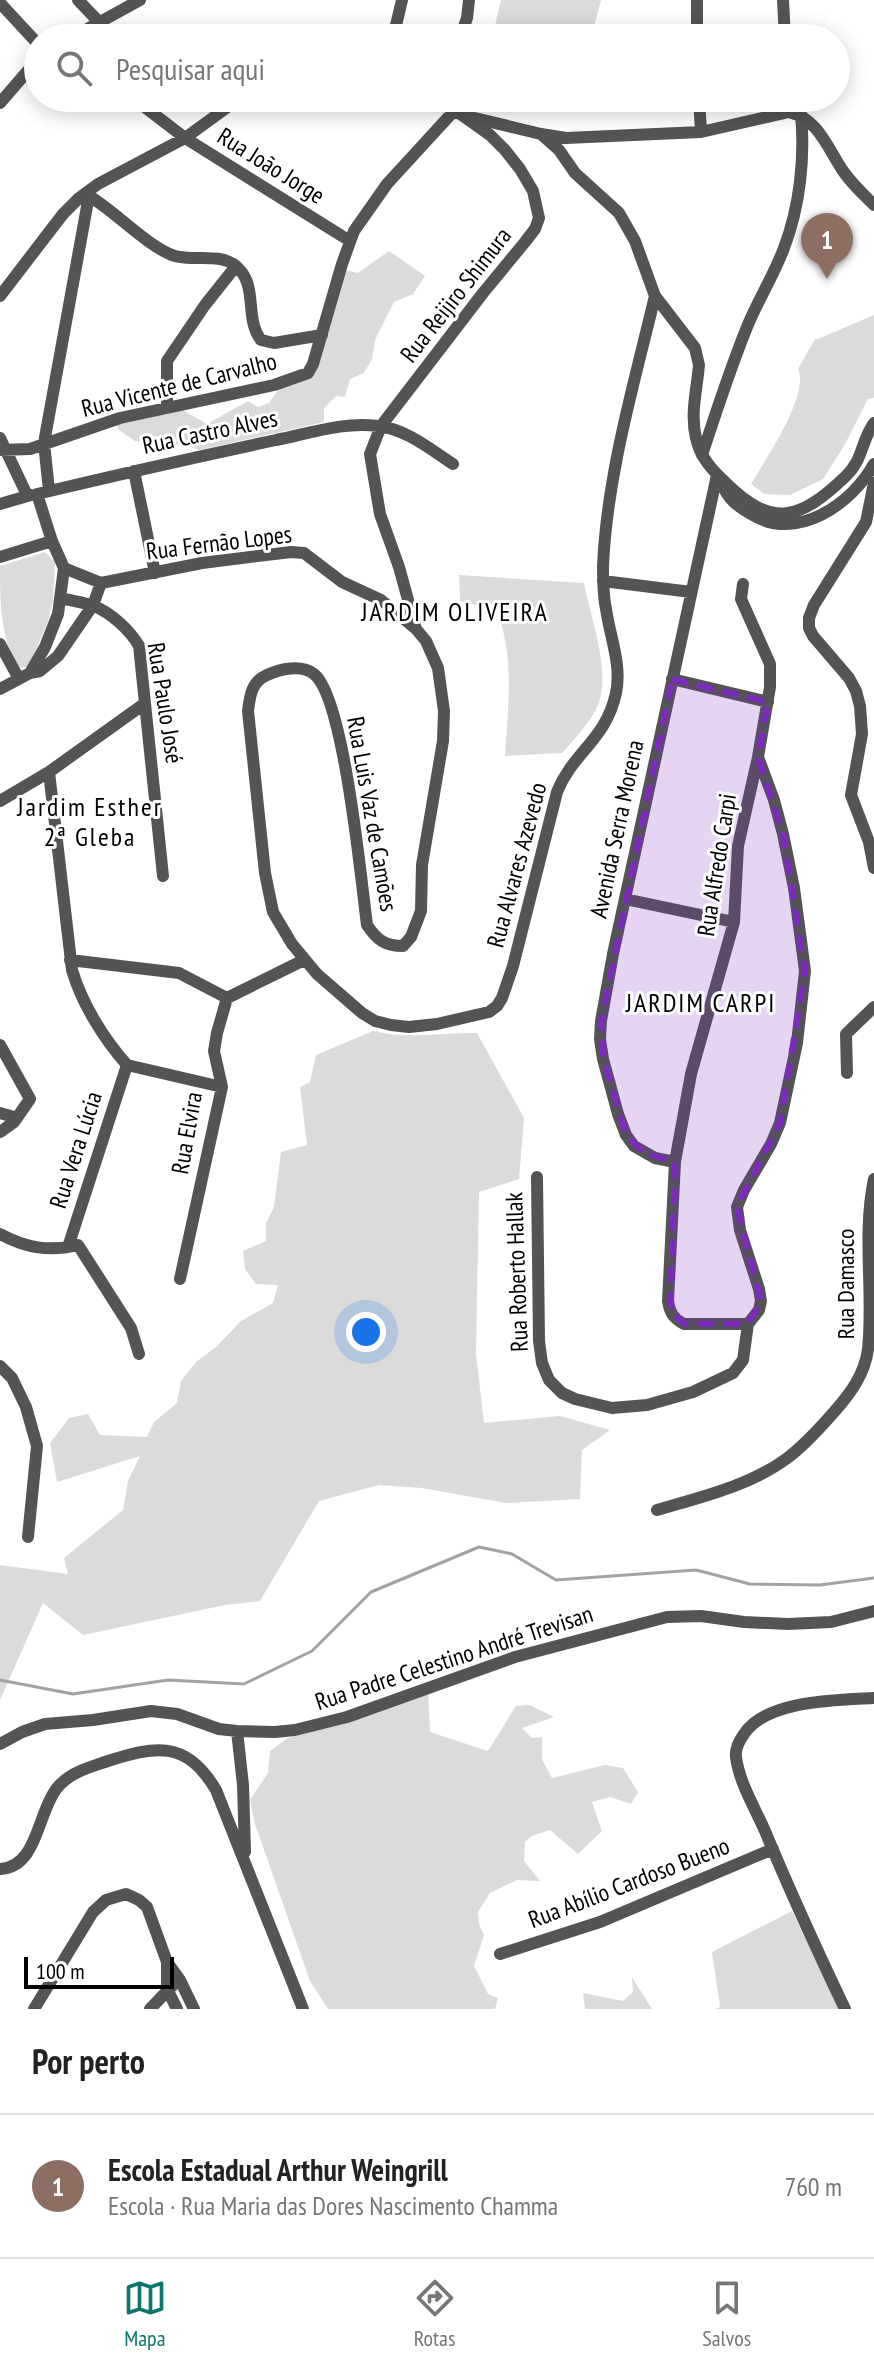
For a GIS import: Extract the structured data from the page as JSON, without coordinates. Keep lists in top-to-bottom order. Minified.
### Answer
{"streets":{"street":["Rua João Jorge","Rua Reijiro Shimura","Rua Vicente de Carvalho","Rua Castro Alves","Rua Fernão Lopes","Rua Paulo José","Rua Luis Vaz de Camões","Avenida Serra Morena","Rua Alvares Azevedo","Rua Alfredo Carpi","Rua Elvira","Rua Vera Lúcia","Rua Roberto Hallak","Rua Damasco","Rua Padre Celestino André Trevisan","Rua Abílio Cardoso Bueno"]},"crossings":[["Rua João Jorge","Rua Vicente de Carvalho"],["Rua Reijiro Shimura","Rua Vicente de Carvalho"],["Rua Reijiro Shimura","Rua Castro Alves"],["Rua Reijiro Shimura","Rua Luis Vaz de Camões"],["Rua Castro Alves","Rua Luis Vaz de Camões"],["Rua Fernão Lopes","Rua Luis Vaz de Camões"],["Rua Luis Vaz de Camões","Rua Alvares Azevedo"],["Avenida Serra Morena","Rua Alfredo Carpi"],["Rua Alfredo Carpi","Rua Roberto Hallak"],["Rua Elvira","Rua Vera Lúcia"]],"districts":["JARDIM OLIVEIRA","Jardim Esther 2ª Gleba","JARDIM CARPI"],"scale_bar":"100 m","page":{"search":"Pesquisar aqui","pins":"1","scale":"100 m","heading":"Por perto","list":[{"mark":"1","name":"Escola Estadual Arthur Weingrill","note":"Escola · Rua Maria das Dores Nascimento Chamma","value":"760 m"}],"nav":["Mapa","Rotas","Salvos"]}}
